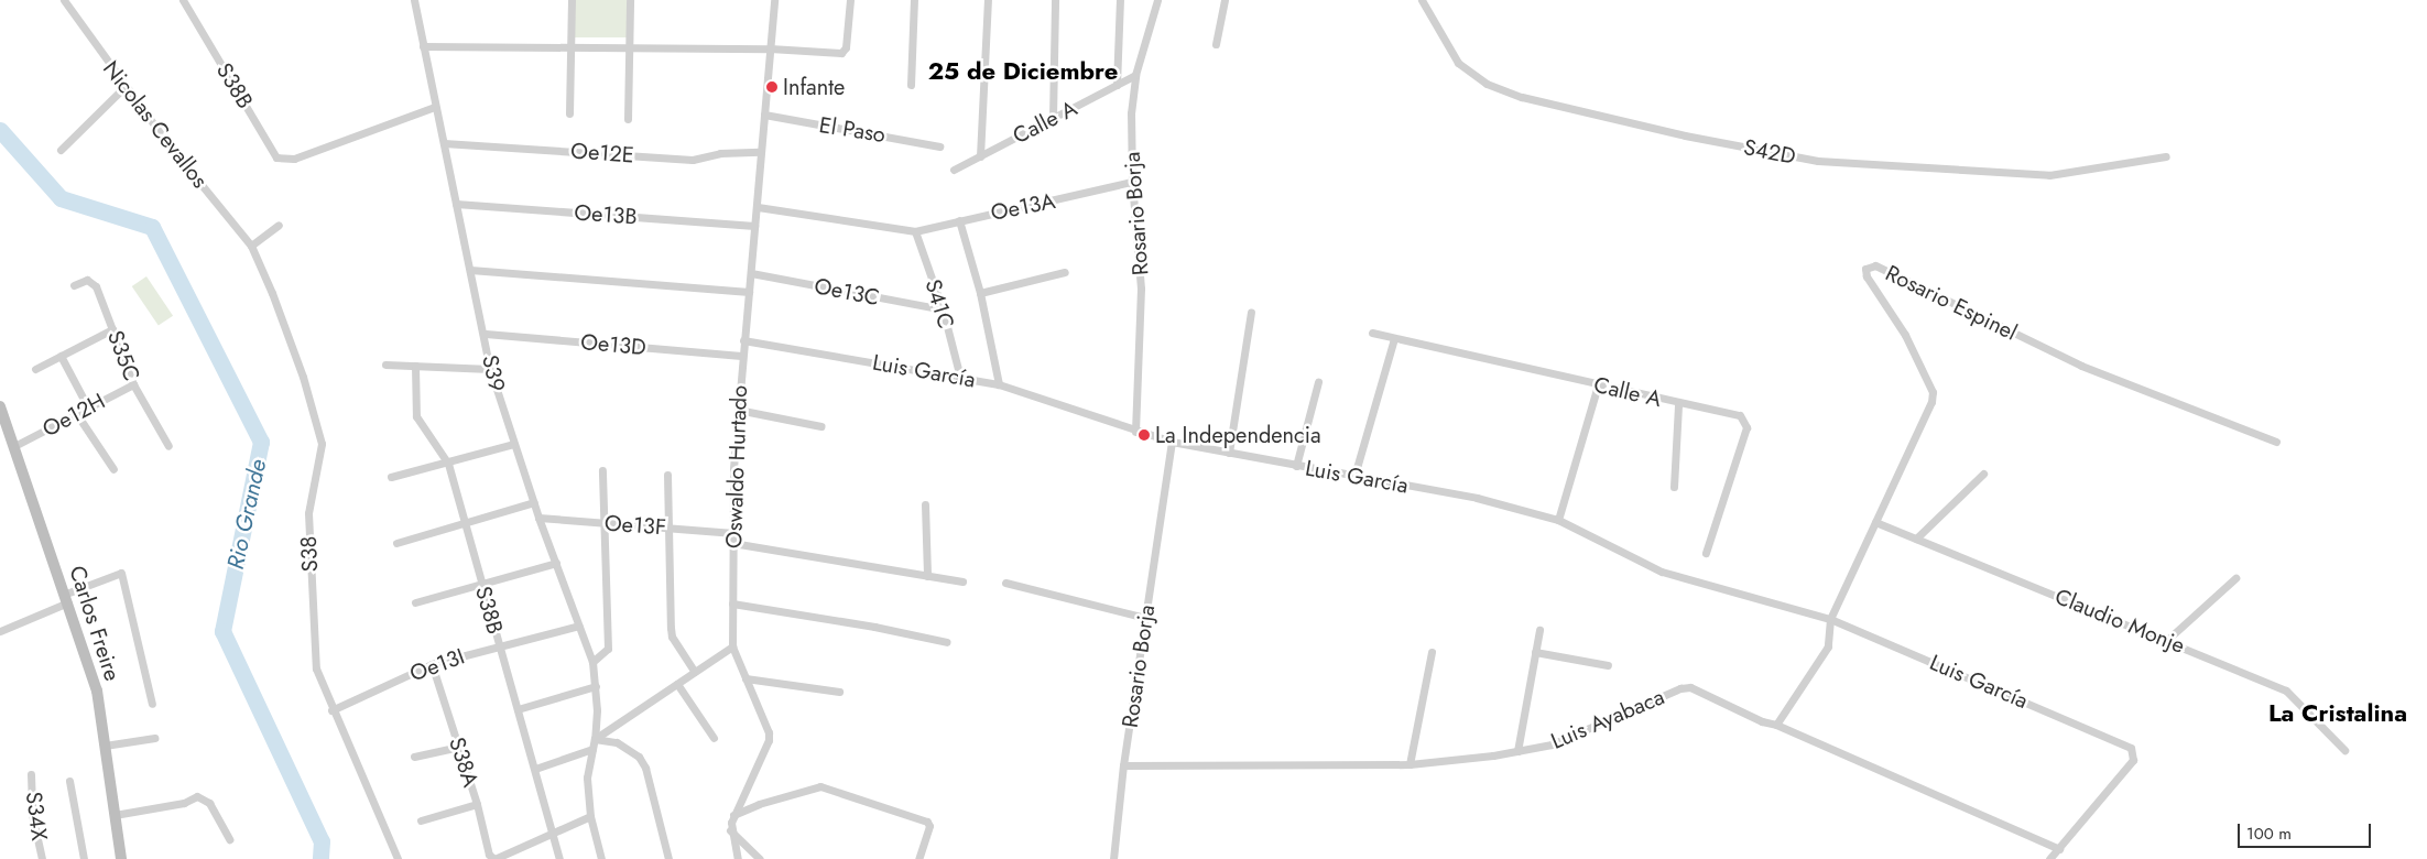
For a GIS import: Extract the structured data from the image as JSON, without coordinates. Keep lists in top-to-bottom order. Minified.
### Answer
{"streets":{"street":["S38B","Calle A","Nicolas Cevallos","El Paso","S42D","Oe12E","Oe13A","Rosario Borja","Oe13B","Oe13C","Rosario Espinel","S41C","Oe13D","S35C","Luis García","S39","Oe12H","Oswaldo Hurtado","Oe13F","S38","Claudio Monje","Carlos Freire","Oe13I","Luis Ayabaca","S38A","S34X"]},"crossings":[["S38B","S39"],["S38B","Oe13I"],["Calle A","Rosario Borja"],["Nicolas Cevallos","S38"],["El Paso","Oswaldo Hurtado"],["Oe12E","S39"],["Oe12E","Oswaldo Hurtado"],["Oe13A","Rosario Borja"],["Oe13A","S41C"],["Rosario Borja","Luis García"],["Rosario Borja","Luis Ayabaca"],["Oe13B","S39"],["Oe13B","Oswaldo Hurtado"],["Oe13C","S41C"],["Oe13C","Oswaldo Hurtado"],["Rosario Espinel","Luis García"],["Rosario Espinel","Claudio Monje"],["S41C","Luis García"],["Oe13D","S39"],["Oe13D","Oswaldo Hurtado"],["S35C","Oe12H"],["Luis García","Oswaldo Hurtado"],["Luis García","Luis Ayabaca"],["S39","Oe13F"],["S39","Oe13I"],["Oe12H","Carlos Freire"],["Oswaldo Hurtado","Oe13F"],["S38","Oe13I"],["Oe13I","S38A"]],"districts":["25 de Diciembre","La Cristalina"],"water":["Rio Grande"],"places":["Infante","La Independencia"],"scale_bar":"100 m"}
